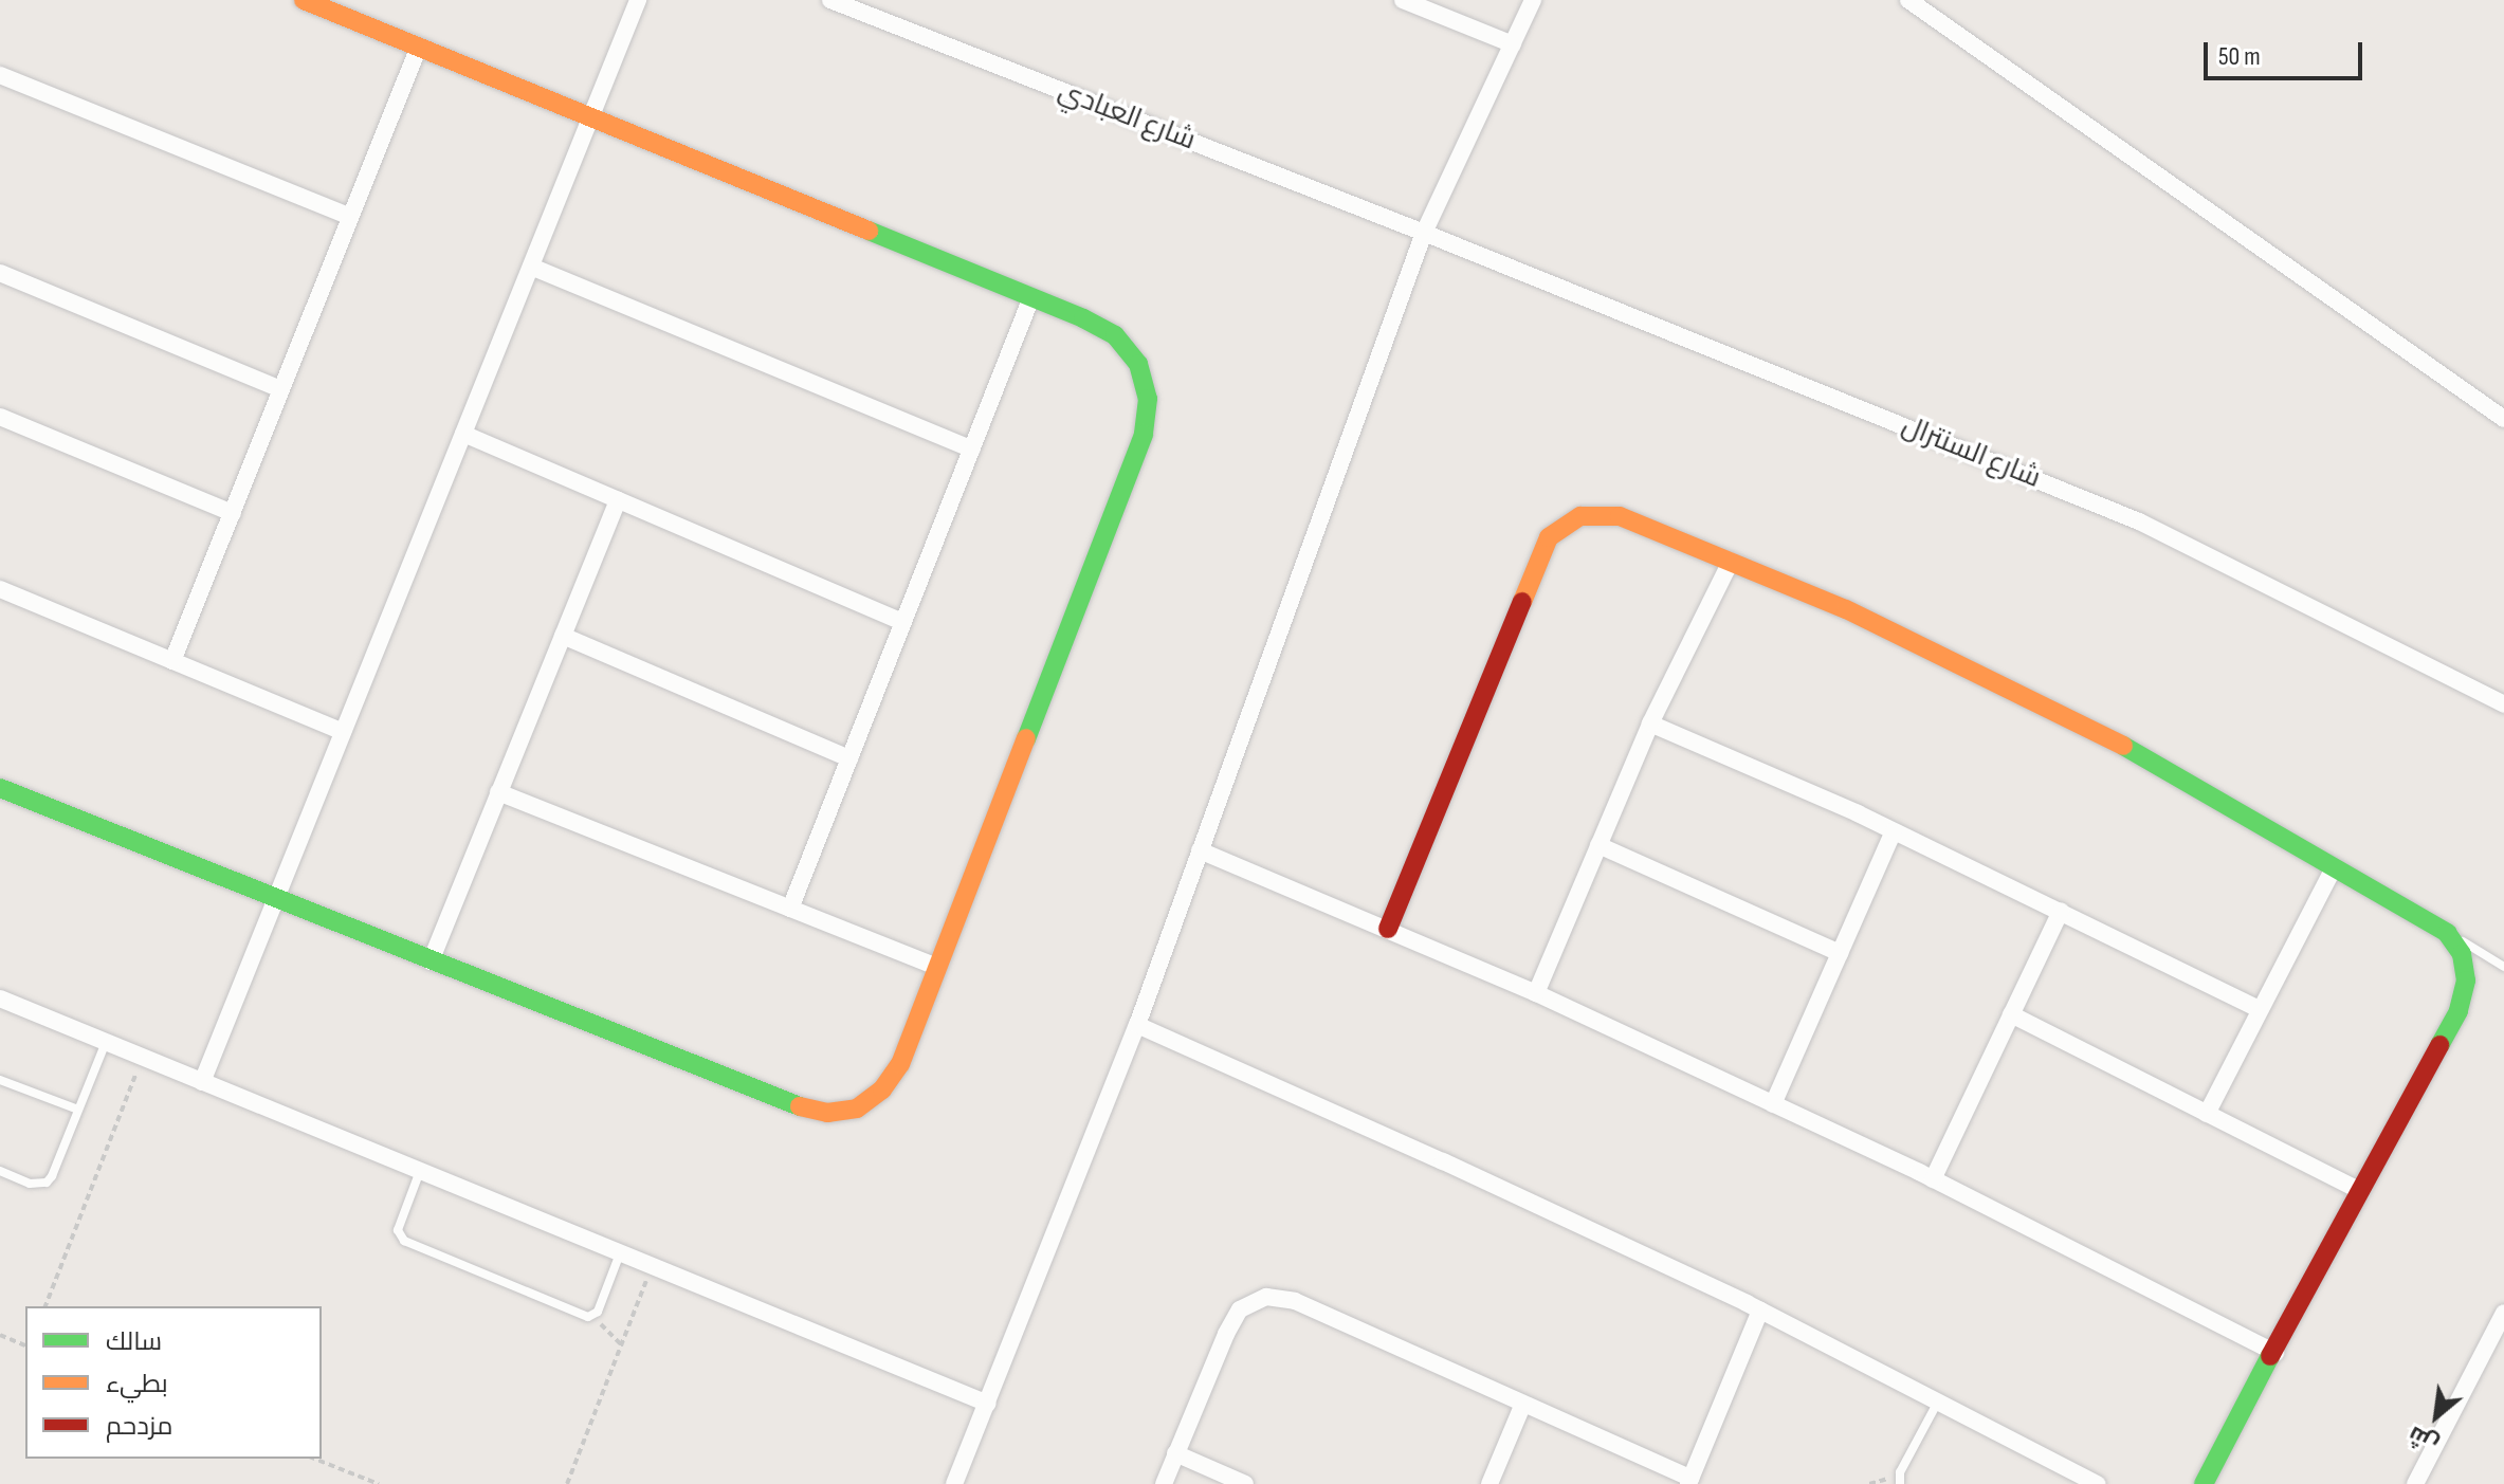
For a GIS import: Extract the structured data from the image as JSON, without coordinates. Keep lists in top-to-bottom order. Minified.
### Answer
{"streets":{"street":["شارع العبادي","شارع السنترال"]},"crossings":[["شارع العبادي","شارع السنترال"]],"legend":["سالك","بطيء","مزدحم"],"scale_bar":"50 m","north":"bottom left"}
